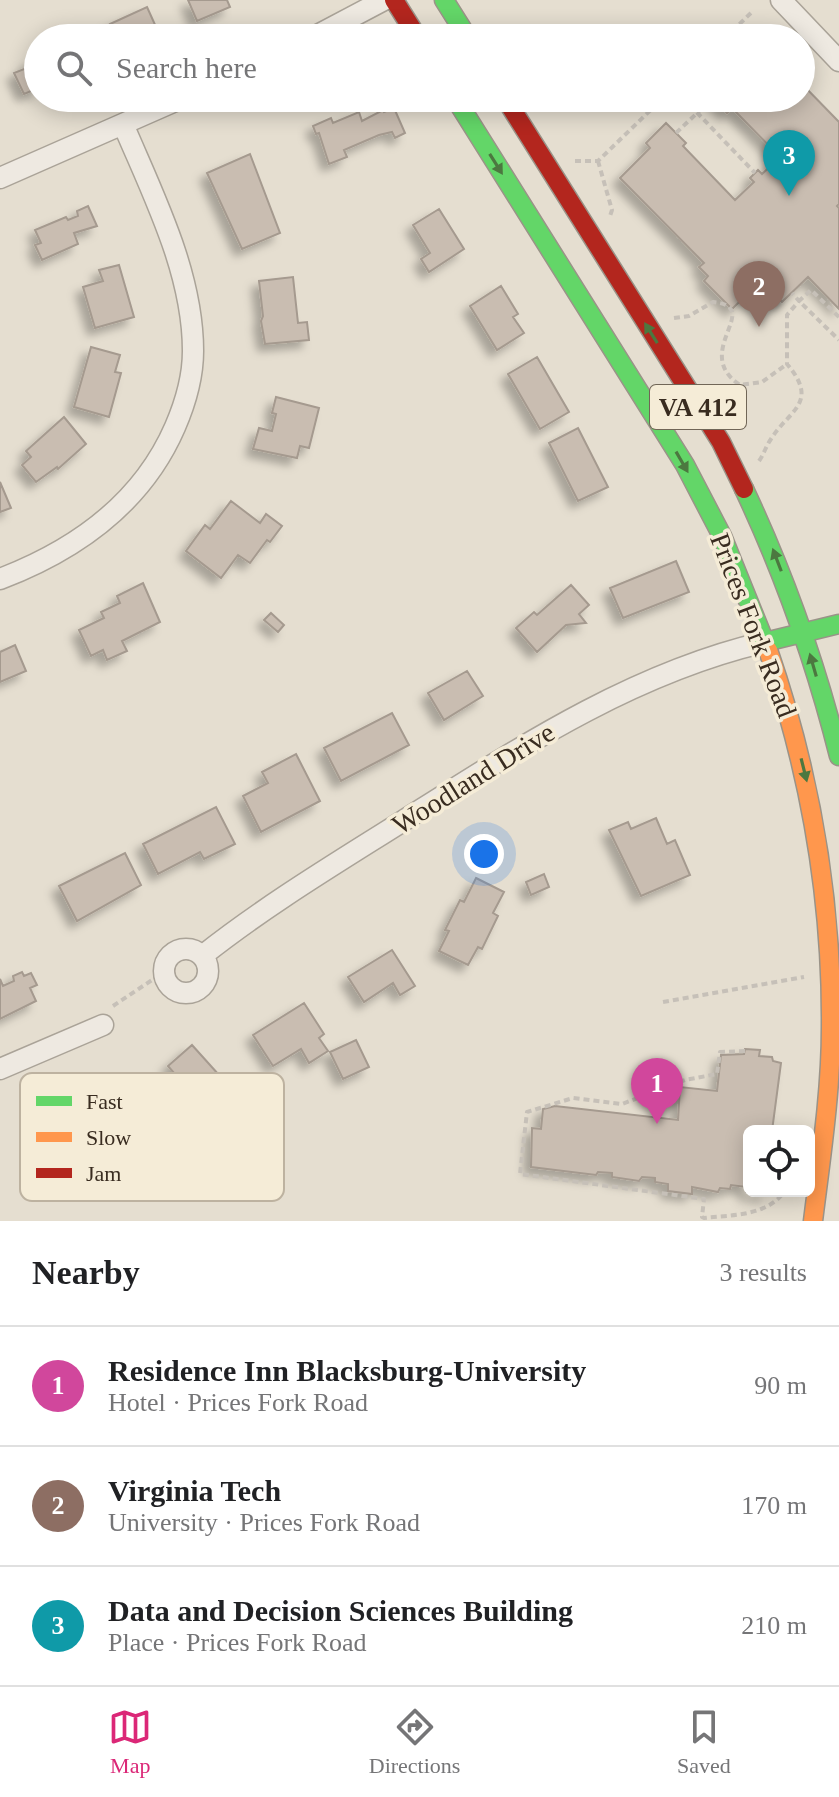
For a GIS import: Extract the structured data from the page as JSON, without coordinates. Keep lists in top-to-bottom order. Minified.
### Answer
{"streets":{"main road":["VA 412","Prices Fork Road"],"street":["Woodland Drive"]},"crossings":[["Prices Fork Road","Woodland Drive"]],"legend":["Fast","Slow","Jam"],"page":{"search":"Search here","pins":["3","2","1"],"heading":["Nearby","3 results"],"list":[{"mark":"1","name":"Residence Inn Blacksburg-University","note":"Hotel · Prices Fork Road","value":"90 m"},{"mark":"2","name":"Virginia Tech","note":"University · Prices Fork Road","value":"170 m"},{"mark":"3","name":"Data and Decision Sciences Building","note":"Place · Prices Fork Road","value":"210 m"}],"nav":["Map","Directions","Saved"]}}
